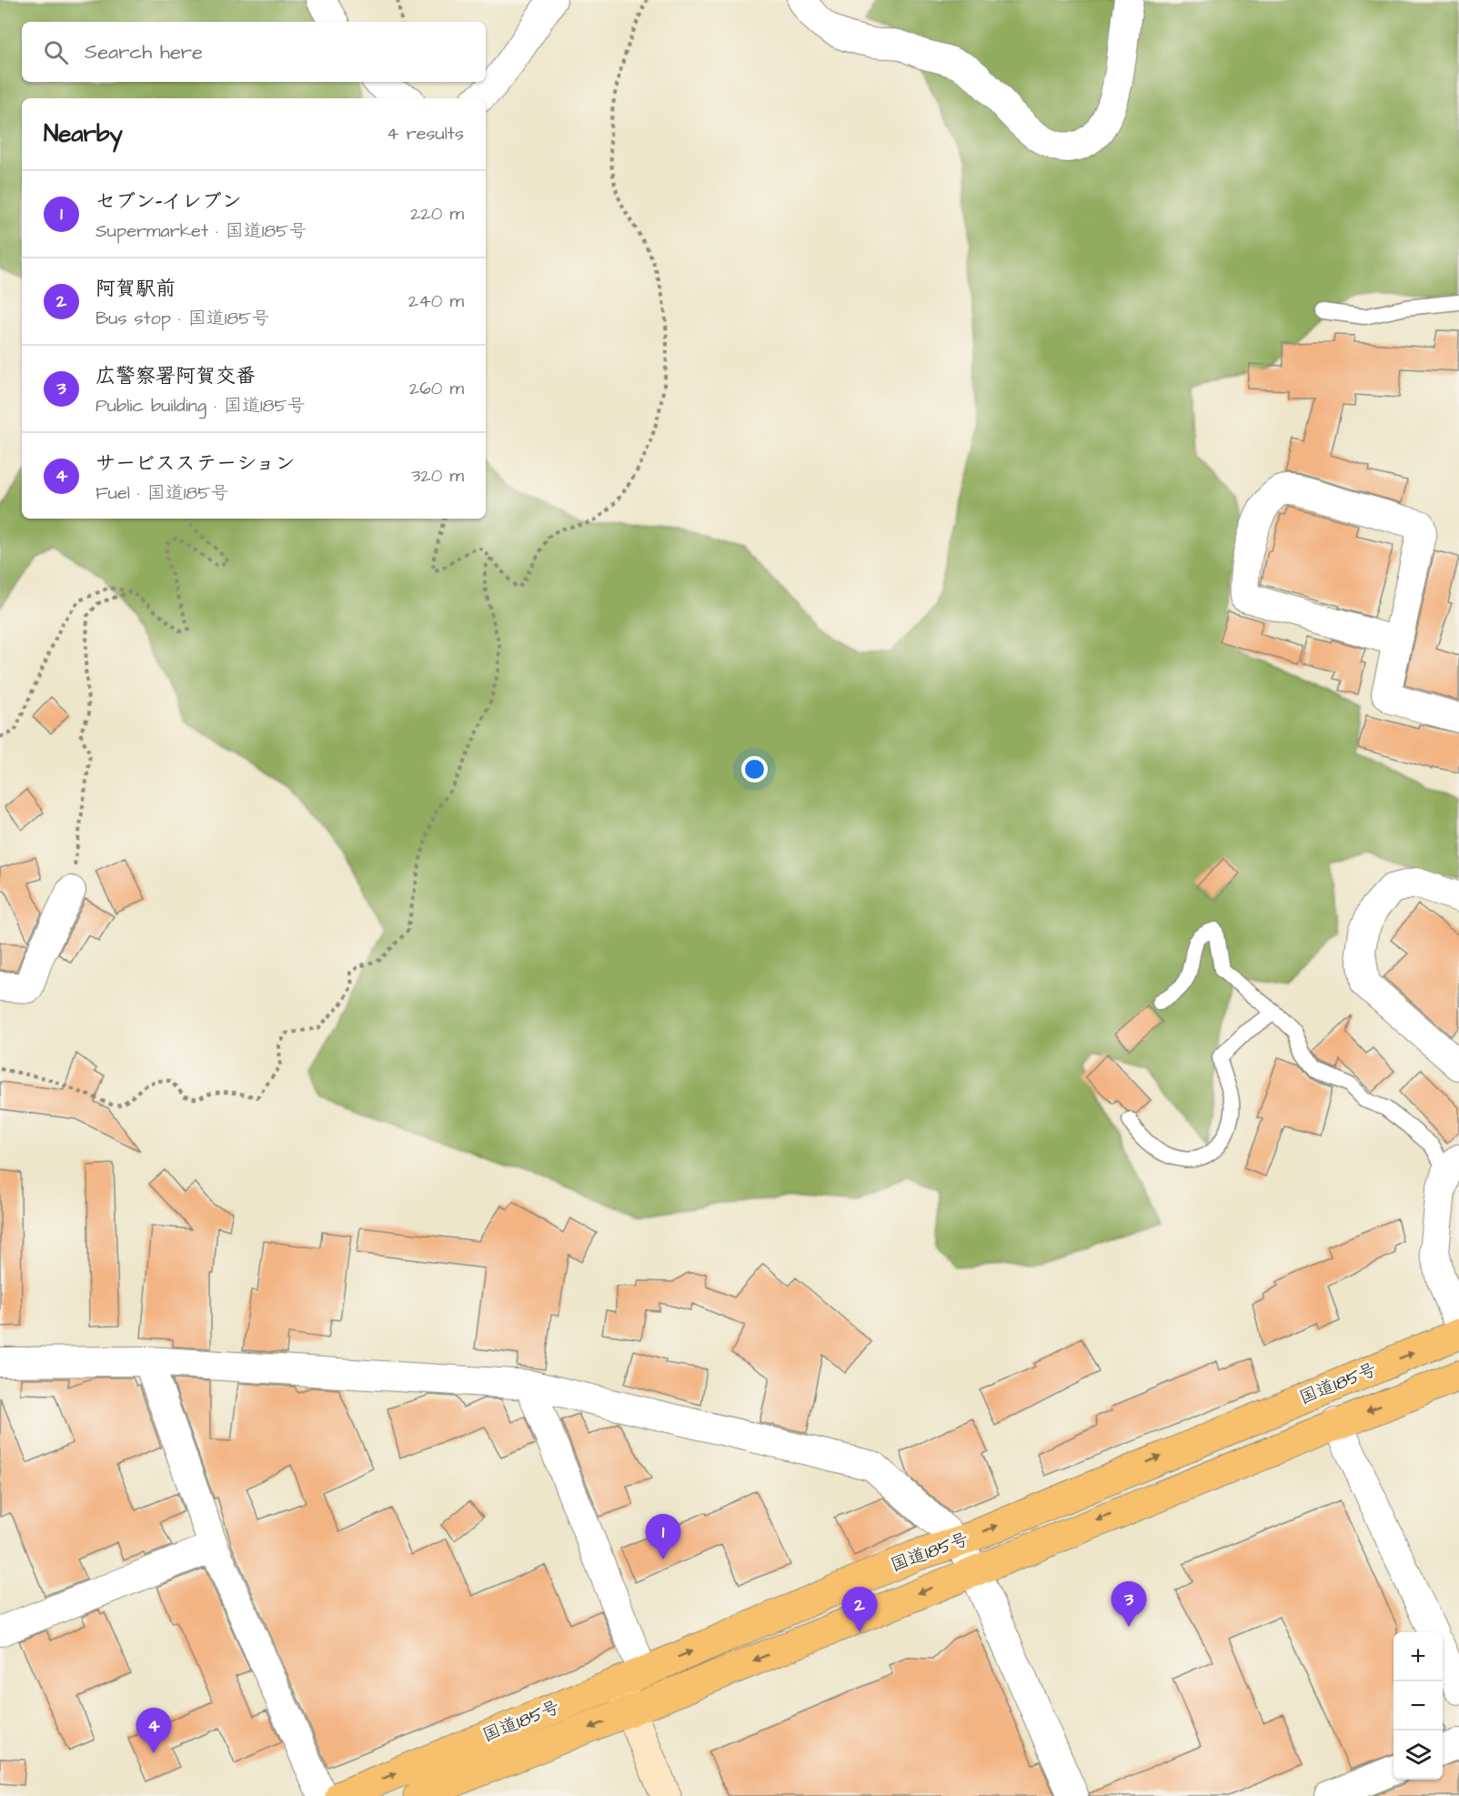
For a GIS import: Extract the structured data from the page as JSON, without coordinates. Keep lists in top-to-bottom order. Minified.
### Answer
{"streets":{"highway":["国道185号"]},"page":{"search":"Search here","heading":["Nearby","4 results"],"list":[{"mark":"1","name":"セブン-イレブン","note":"Supermarket · 国道185号","value":"220 m"},{"mark":"2","name":"阿賀駅前","note":"Bus stop · 国道185号","value":"240 m"},{"mark":"3","name":"広警察署阿賀交番","note":"Public building · 国道185号","value":"260 m"},{"mark":"4","name":"サービスステーション","note":"Fuel · 国道185号","value":"320 m"}],"pins":["1","3","2","4"],"map_buttons":["+","−"]}}
